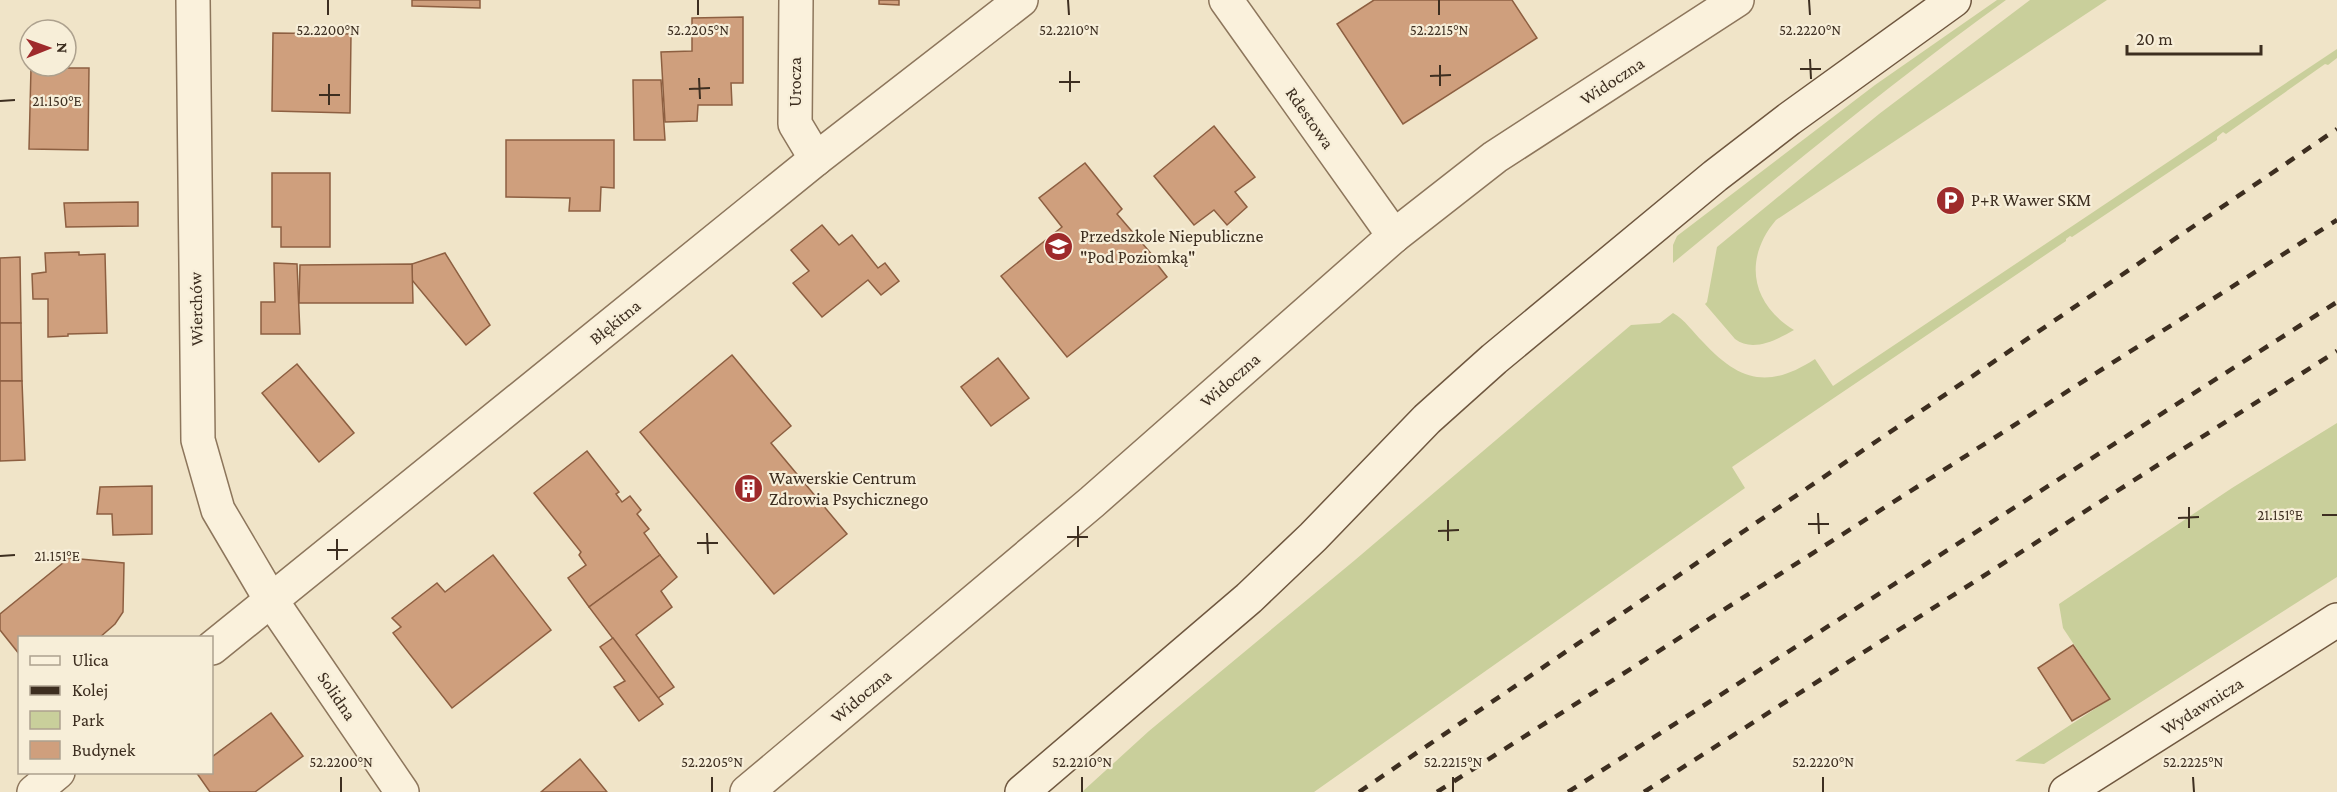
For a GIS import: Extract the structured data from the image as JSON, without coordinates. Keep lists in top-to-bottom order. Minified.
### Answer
{"streets":{"street":["Widoczna","Urocza","Rdestowa","Wierchów","Błękitna","Solidna","Wydawnicza"]},"crossings":[["Widoczna","Rdestowa"],["Urocza","Błękitna"],["Wierchów","Błękitna"],["Wierchów","Solidna"],["Błękitna","Solidna"]],"places":{"parking":["P+R Wawer SKM"],"school or university":["Przedszkole Niepubliczne \"Pod Poziomką\""],"building":["Wawerskie Centrum Zdrowia Psychicznego"]},"legend":["Ulica","Kolej","Park","Budynek"],"scale_bar":"20 m","north":"right","coordinates":["52.2200°N","52.2205°N","52.2210°N","52.2215°N","52.2220°N","21.150°E","21.151°E","52.2225°N"]}
